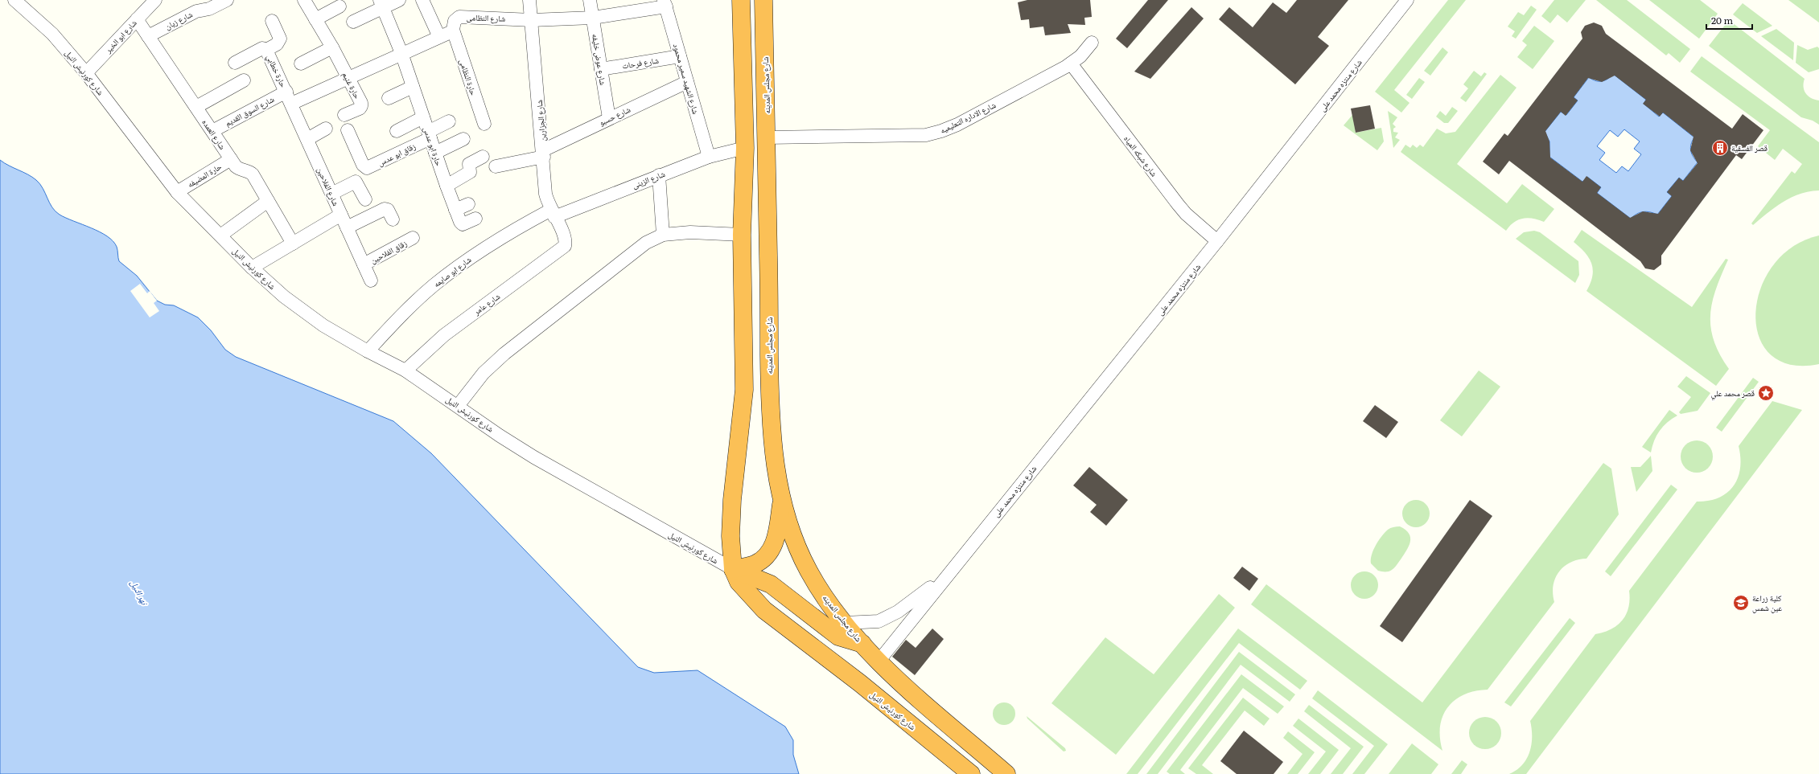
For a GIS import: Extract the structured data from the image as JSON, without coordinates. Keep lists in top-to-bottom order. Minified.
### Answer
{"streets":{"highway":["شارع كورنيش النيل","شارع مجلس المدينه"],"street":["شارع النظامى","شارع زيان","شارع ابو الخير","شارع عوض خليفه","شارع فرحات","حارة خطابي","حارة النظامى","شارع الشهيد سمير محمود","حارة غنيم","شارع منتزه محمد على","شارع السوق القديم","شارع حسبو","شارع الاداره التعليميه","شارع الجزارين","شارع العمده","حارة ابو عدس","زقاق ابو عدس","شارع شبكه المياه","حارة المضيفه","شارع الزينى","شارع الفلاحين","زقاق الفلاحين","شارع ابو صايمه","شارع عامر"]},"crossings":[["شارع النظامى","شارع عوض خليفه"],["شارع النظامى","حارة النظامى"],["شارع النظامى","شارع الشهيد سمير محمود"],["شارع النظامى","شارع الجزارين"],["شارع زيان","شارع العمده"],["شارع ابو الخير","شارع كورنيش النيل"],["شارع ابو الخير","شارع العمده"],["شارع عوض خليفه","شارع فرحات"],["شارع عوض خليفه","شارع حسبو"],["شارع فرحات","شارع الشهيد سمير محمود"],["حارة خطابي","شارع السوق القديم"],["حارة خطابي","شارع الفلاحين"],["شارع كورنيش النيل","حارة المضيفه"],["شارع كورنيش النيل","شارع ابو صايمه"],["شارع كورنيش النيل","شارع عامر"],["شارع الشهيد سمير محمود","شارع حسبو"],["شارع الشهيد سمير محمود","شارع الزينى"],["شارع مجلس المدينه","شارع منتزه محمد على"],["شارع مجلس المدينه","شارع الاداره التعليميه"],["شارع منتزه محمد على","شارع شبكه المياه"],["شارع السوق القديم","شارع العمده"],["شارع السوق القديم","شارع الفلاحين"],["شارع حسبو","شارع الجزارين"],["شارع الاداره التعليميه","شارع شبكه المياه"],["شارع الجزارين","شارع الزينى"],["شارع الجزارين","شارع ابو صايمه"],["شارع الجزارين","شارع عامر"],["شارع العمده","حارة المضيفه"],["حارة ابو عدس","زقاق ابو عدس"],["شارع الزينى","شارع ابو صايمه"],["شارع الفلاحين","زقاق الفلاحين"]],"water":["نهر النيل"],"places":{"building":["قصر الفسقية"],"place":["قصر محمد علي"],"school or university":["كلية زراعة عين شمس"]},"scale_bar":"20 m"}
